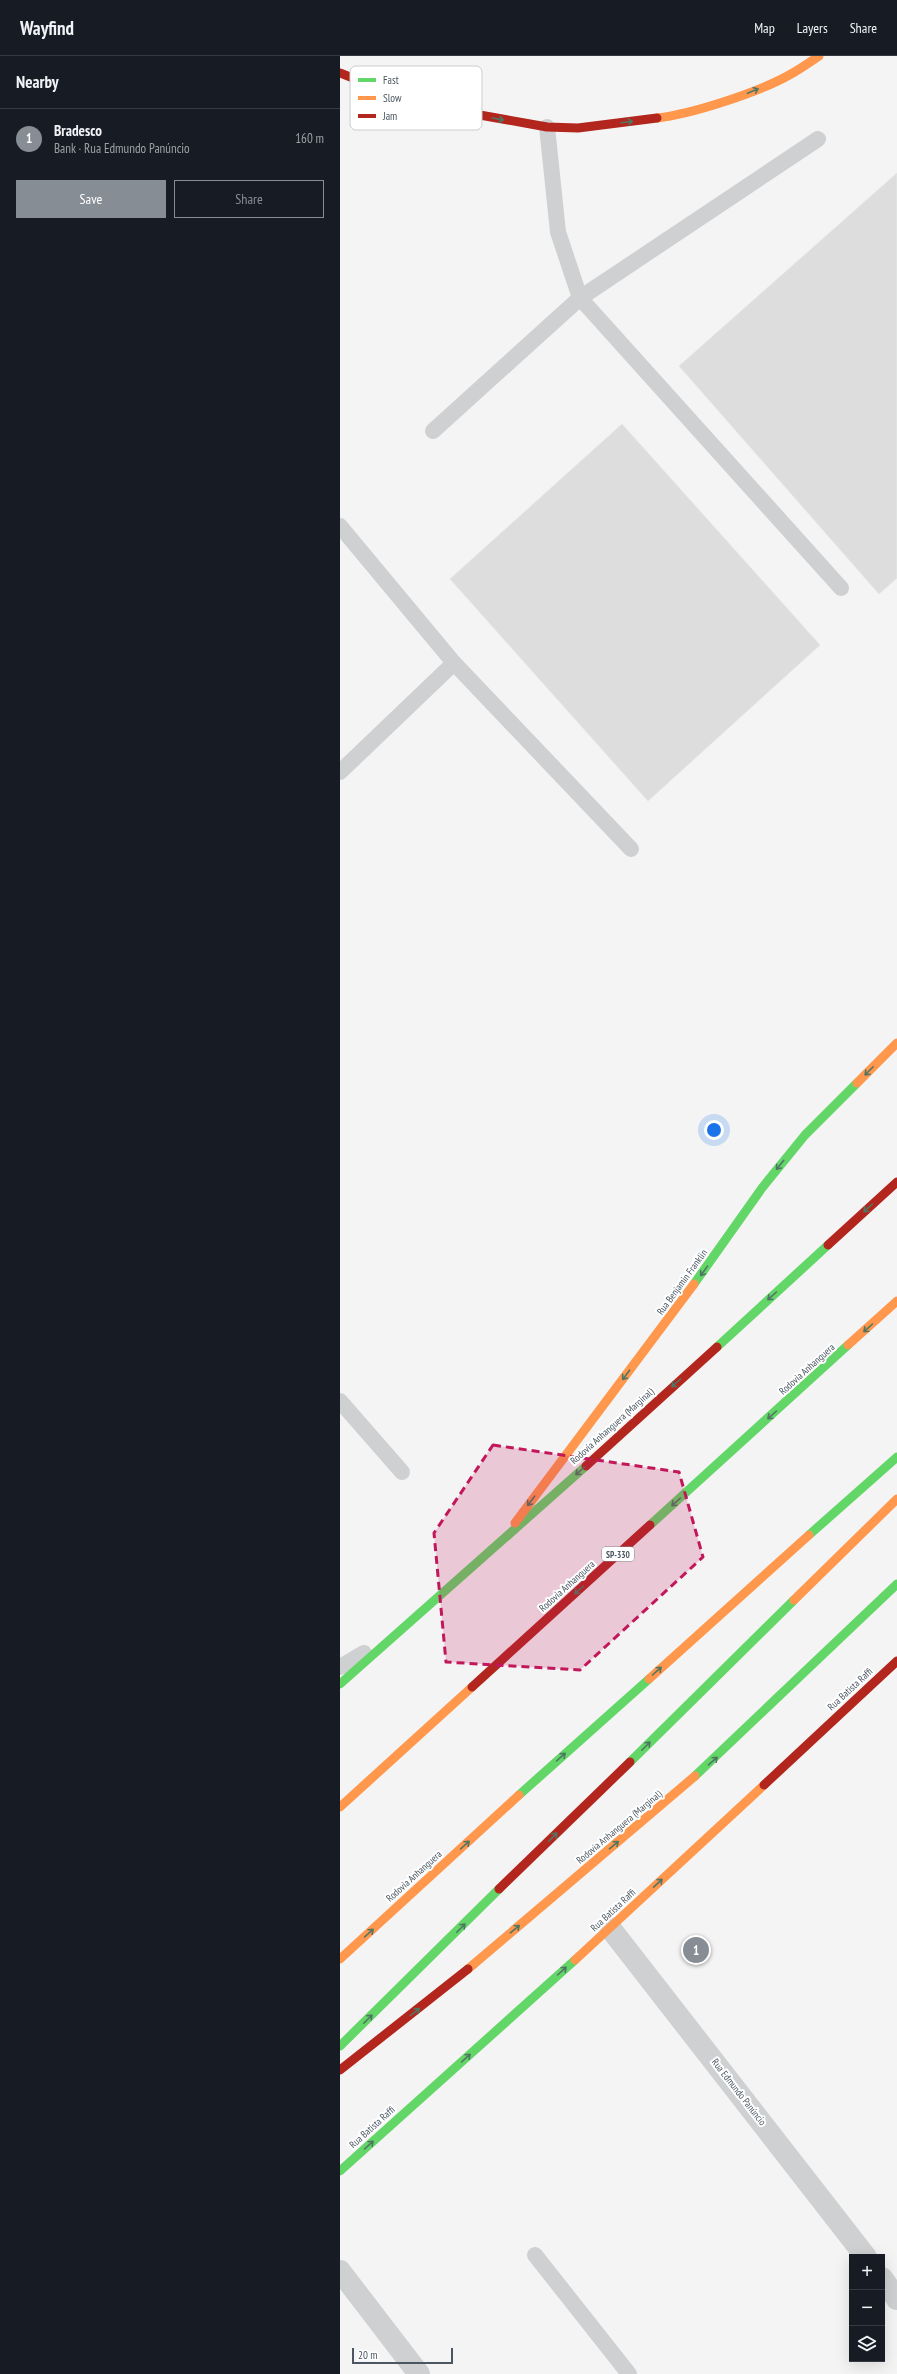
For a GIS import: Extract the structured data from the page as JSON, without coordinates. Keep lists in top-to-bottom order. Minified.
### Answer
{"streets":{"main road":["Rua Benjamin Franklin","Rodovia Anhanguera","Rodovia Anhanguera (Marginal)","SP-330","Rua Batista Raffi"],"street":["Rua Edmundo Panúncio"]},"crossings":[["Rua Benjamin Franklin","Rodovia Anhanguera (Marginal)"],["Rua Batista Raffi","Rua Edmundo Panúncio"]],"one_way":["Rua Benjamin Franklin","Rua Batista Raffi"],"legend":["Fast","Slow","Jam"],"scale_bar":"20 m","page":{"header":"Wayfind","nav":["Map","Layers","Share"],"heading":"Nearby","list":[{"mark":"1","name":"Bradesco","note":"Bank · Rua Edmundo Panúncio","value":"160 m"}],"buttons":["Save","Share"],"pins":"1","map_buttons":["+","−"],"scale":"20 m"}}
